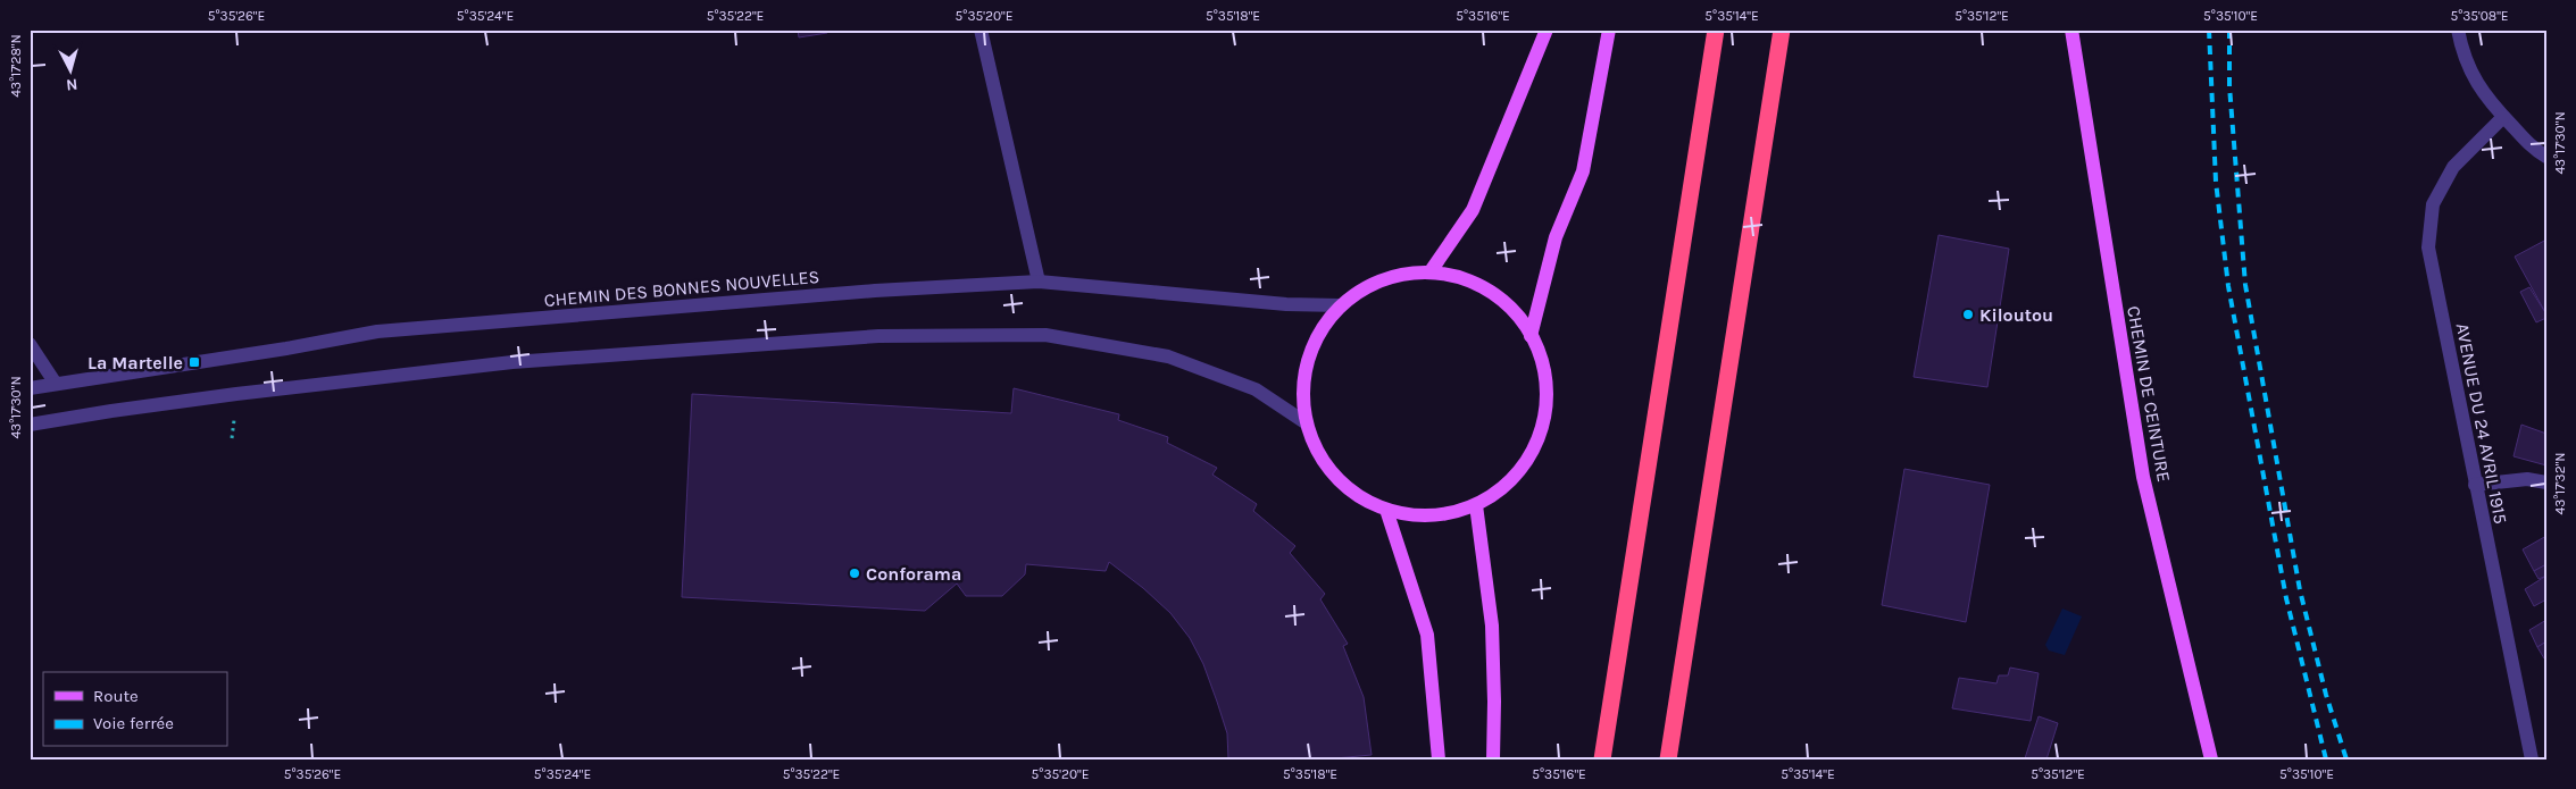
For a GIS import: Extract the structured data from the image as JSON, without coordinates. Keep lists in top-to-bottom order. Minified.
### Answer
{"streets":{"main road":["CHEMIN DE CEINTURE"],"street":["CHEMIN DES BONNES NOUVELLES","AVENUE DU 24 AVRIL 1915"]},"places":{"other":["Kiloutou","Conforama"],"transit":["La Martelle"]},"legend":["Route","Voie ferrée"],"north":"bottom","coordinates":["5°35'26\"E","5°35'24\"E","5°35'22\"E","5°35'20\"E","5°35'18\"E","5°35'16\"E","5°35'14\"E","5°35'12\"E","5°35'10\"E","5°35'08\"E","43°17'28\"N","43°17'30\"N","43°17'32\"N"]}
